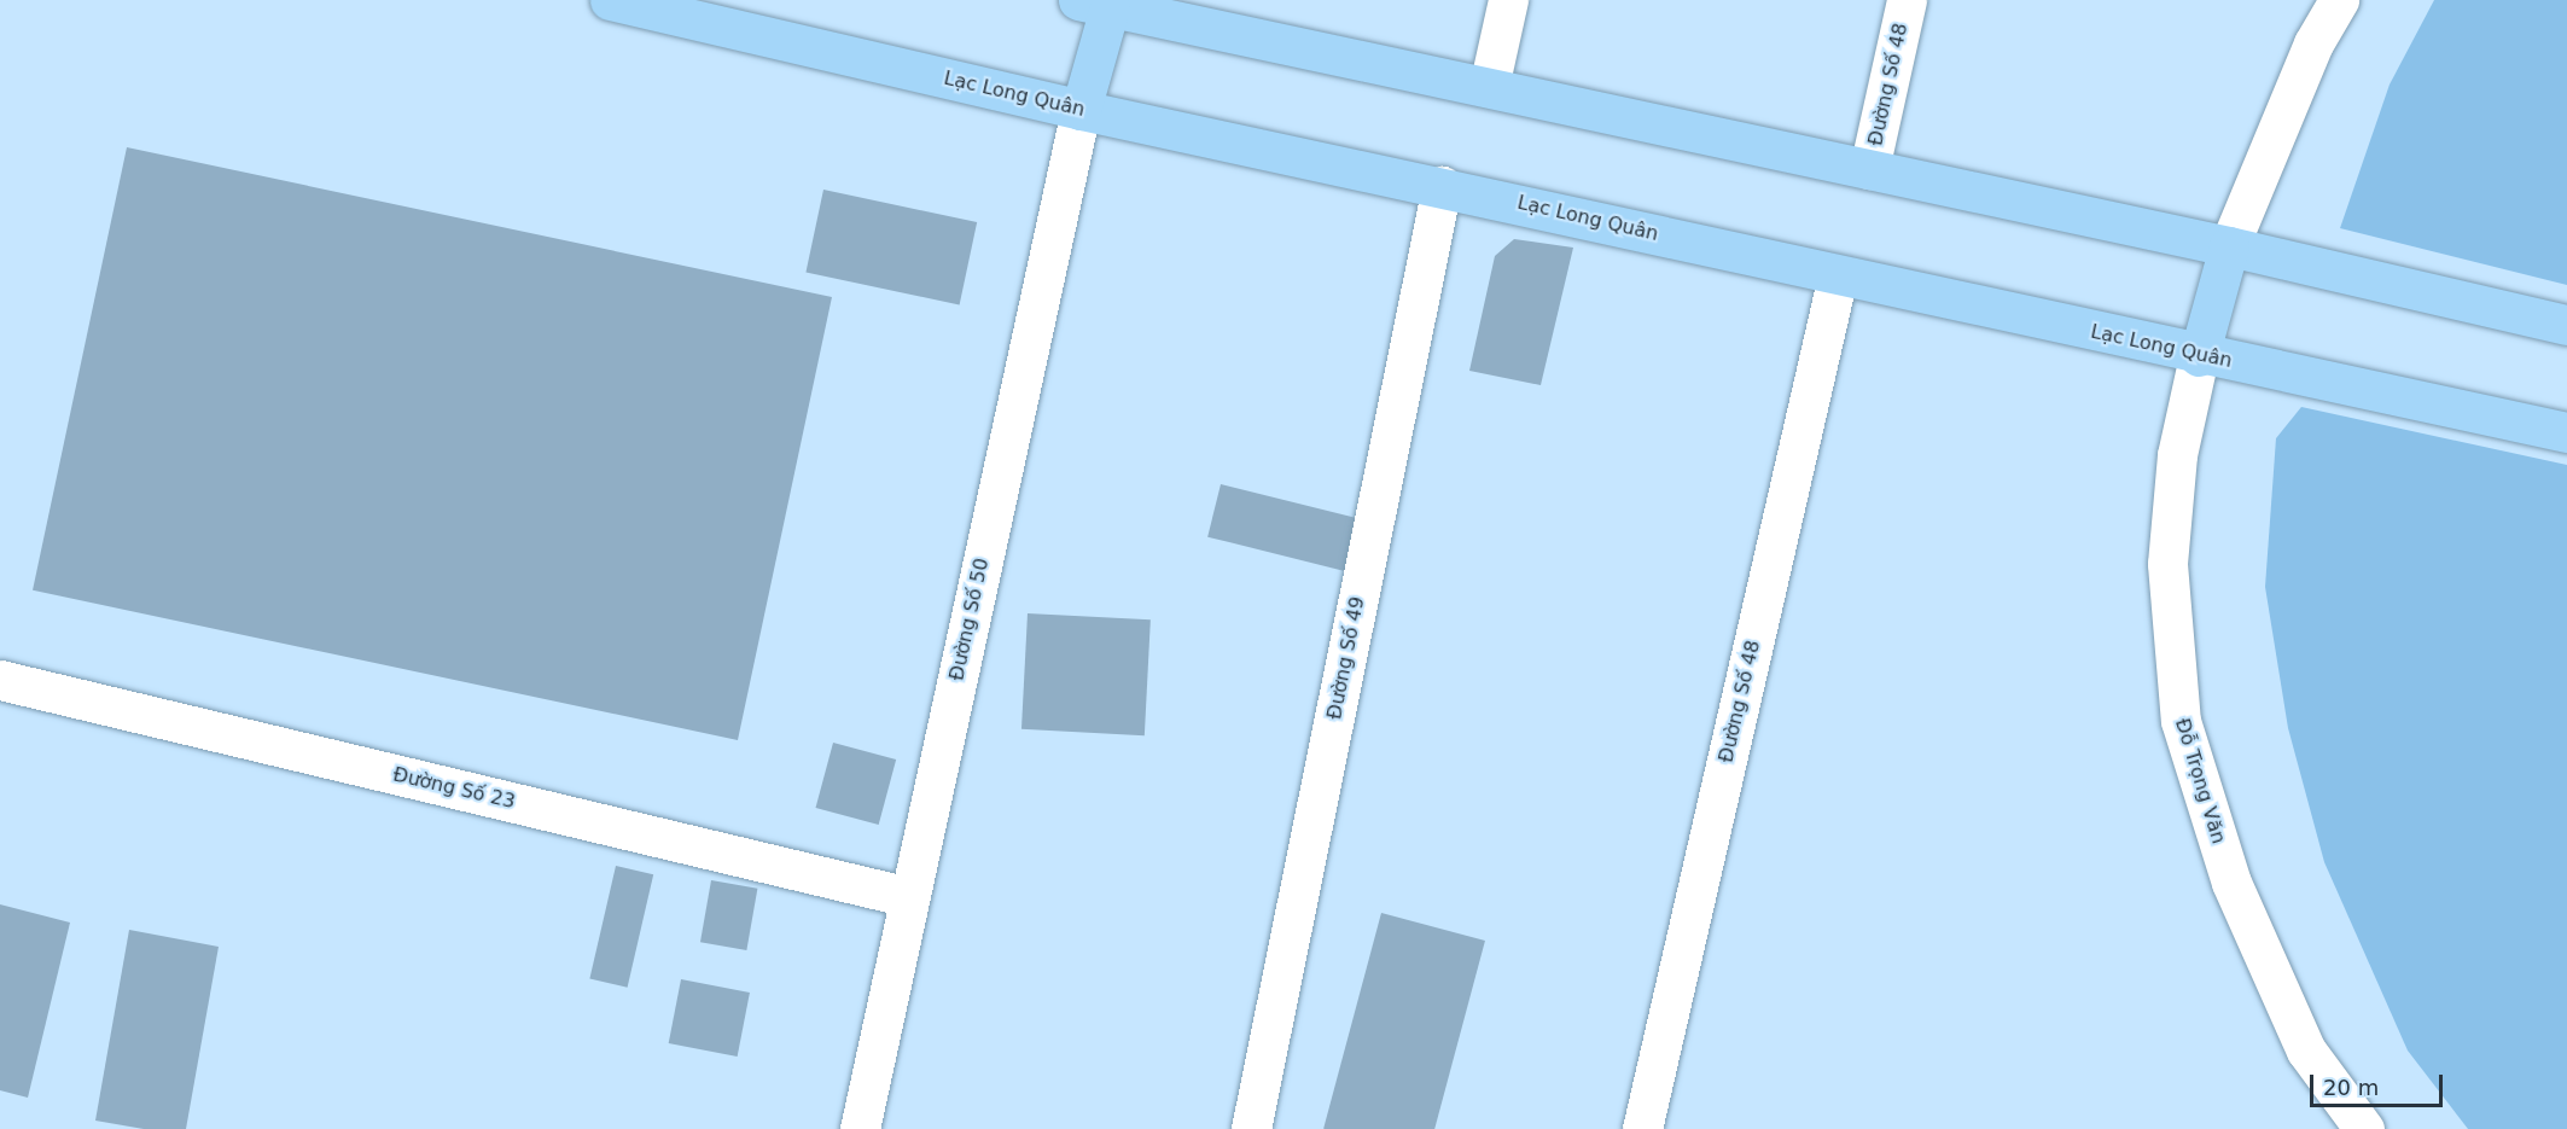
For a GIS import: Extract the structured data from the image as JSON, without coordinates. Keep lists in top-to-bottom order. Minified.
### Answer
{"streets":{"main road":["Lạc Long Quân"],"street":["Đường Số 48","Đường Số 50","Đường Số 49","Đỗ Trọng Văn","Đường Số 23"]},"crossings":[["Đường Số 48","Lạc Long Quân"],["Lạc Long Quân","Đường Số 50"],["Lạc Long Quân","Đường Số 49"],["Lạc Long Quân","Đỗ Trọng Văn"],["Đường Số 50","Đường Số 23"]],"scale_bar":"20 m"}
